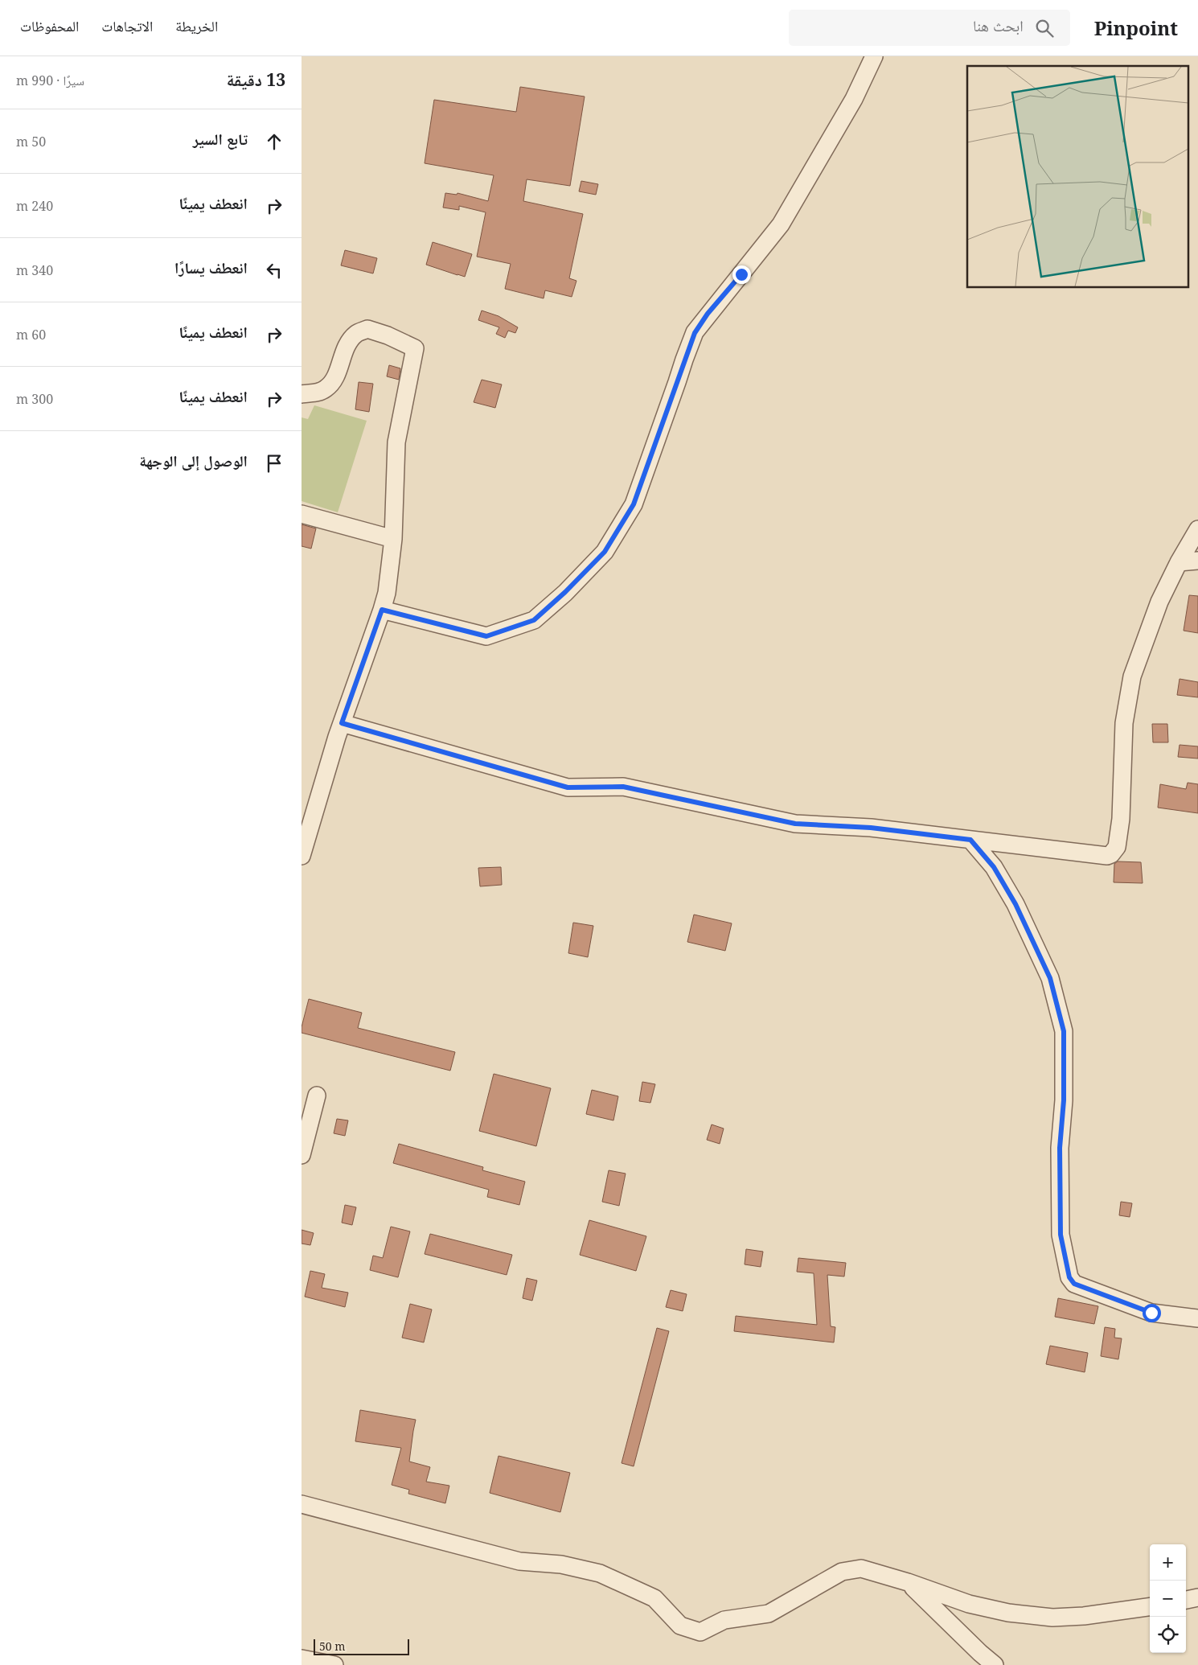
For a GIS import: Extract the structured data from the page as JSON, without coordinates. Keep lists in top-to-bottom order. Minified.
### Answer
{"scale_bar":"50 m","page":{"header":"Pinpoint","search":"ابحث هنا","nav":["الخريطة","الاتجاهات","المحفوظات"],"heading":["13 دقيقة","سيرًا · 990 m"],"list":[["تابع السير","50 m"],["انعطف يمينًا","240 m"],["انعطف يسارًا","340 m"],["انعطف يمينًا","60 m"],["انعطف يمينًا","300 m"],"الوصول إلى الوجهة"],"map_buttons":["+","−"],"scale":"50 m"}}
